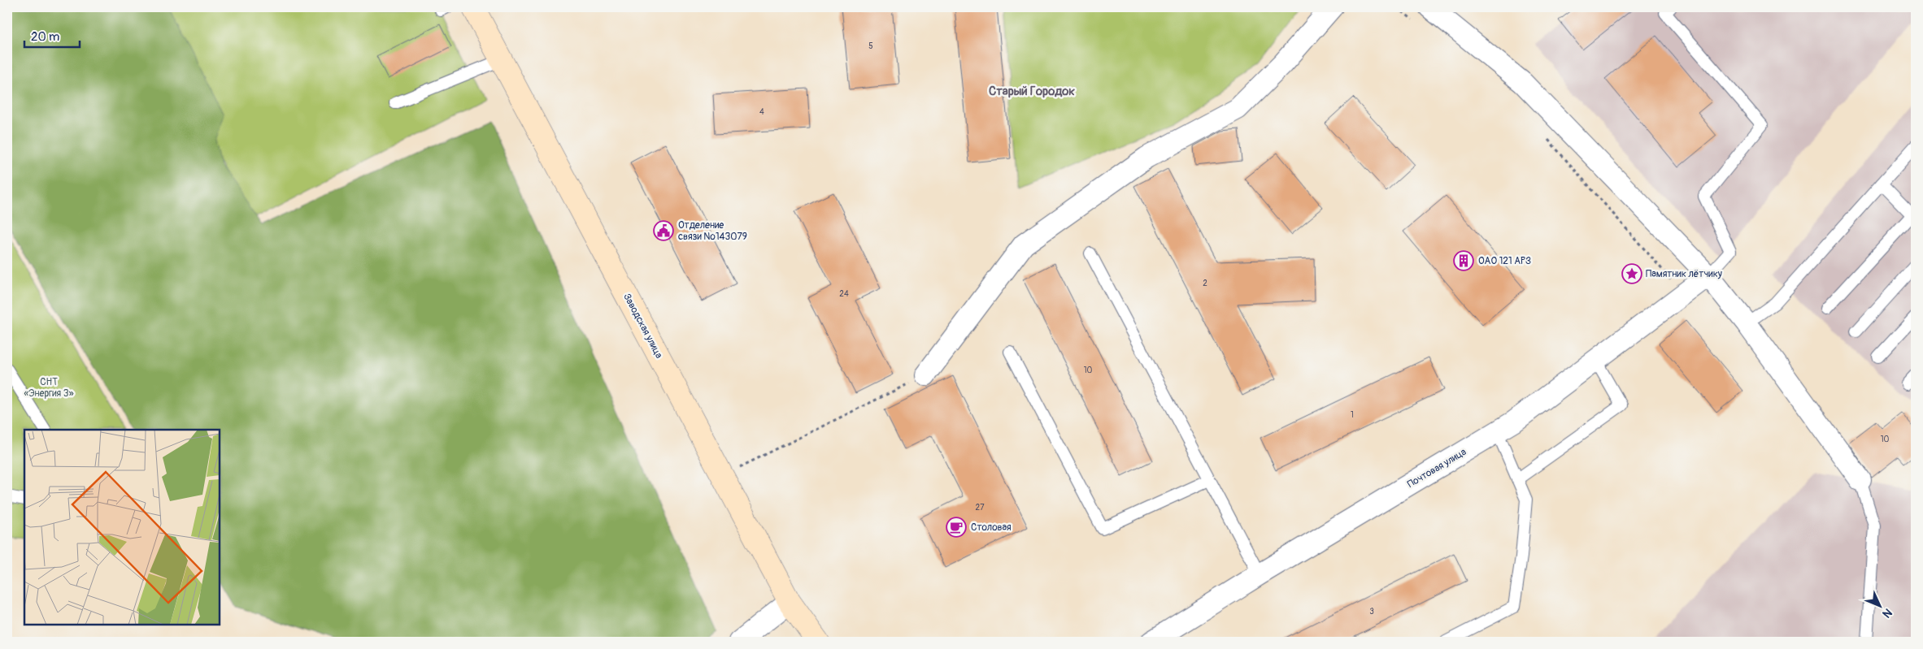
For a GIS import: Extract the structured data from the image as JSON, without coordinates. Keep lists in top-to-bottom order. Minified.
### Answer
{"streets":{"main road":["Заводская улица"],"street":["Почтовая улица"]},"districts":["Старый Городок"],"parks":["СНТ «Энергия 3»"],"places":{"public building":["Отделение связи №143079"],"building":["OAO 121 АРЗ"],"place":["Памятник лётчику"],"cafe":["Столовая"]},"house_numbers":["5","4","2","24","10","1","10","27","3"],"scale_bar":"20 m","north":"bottom right"}
